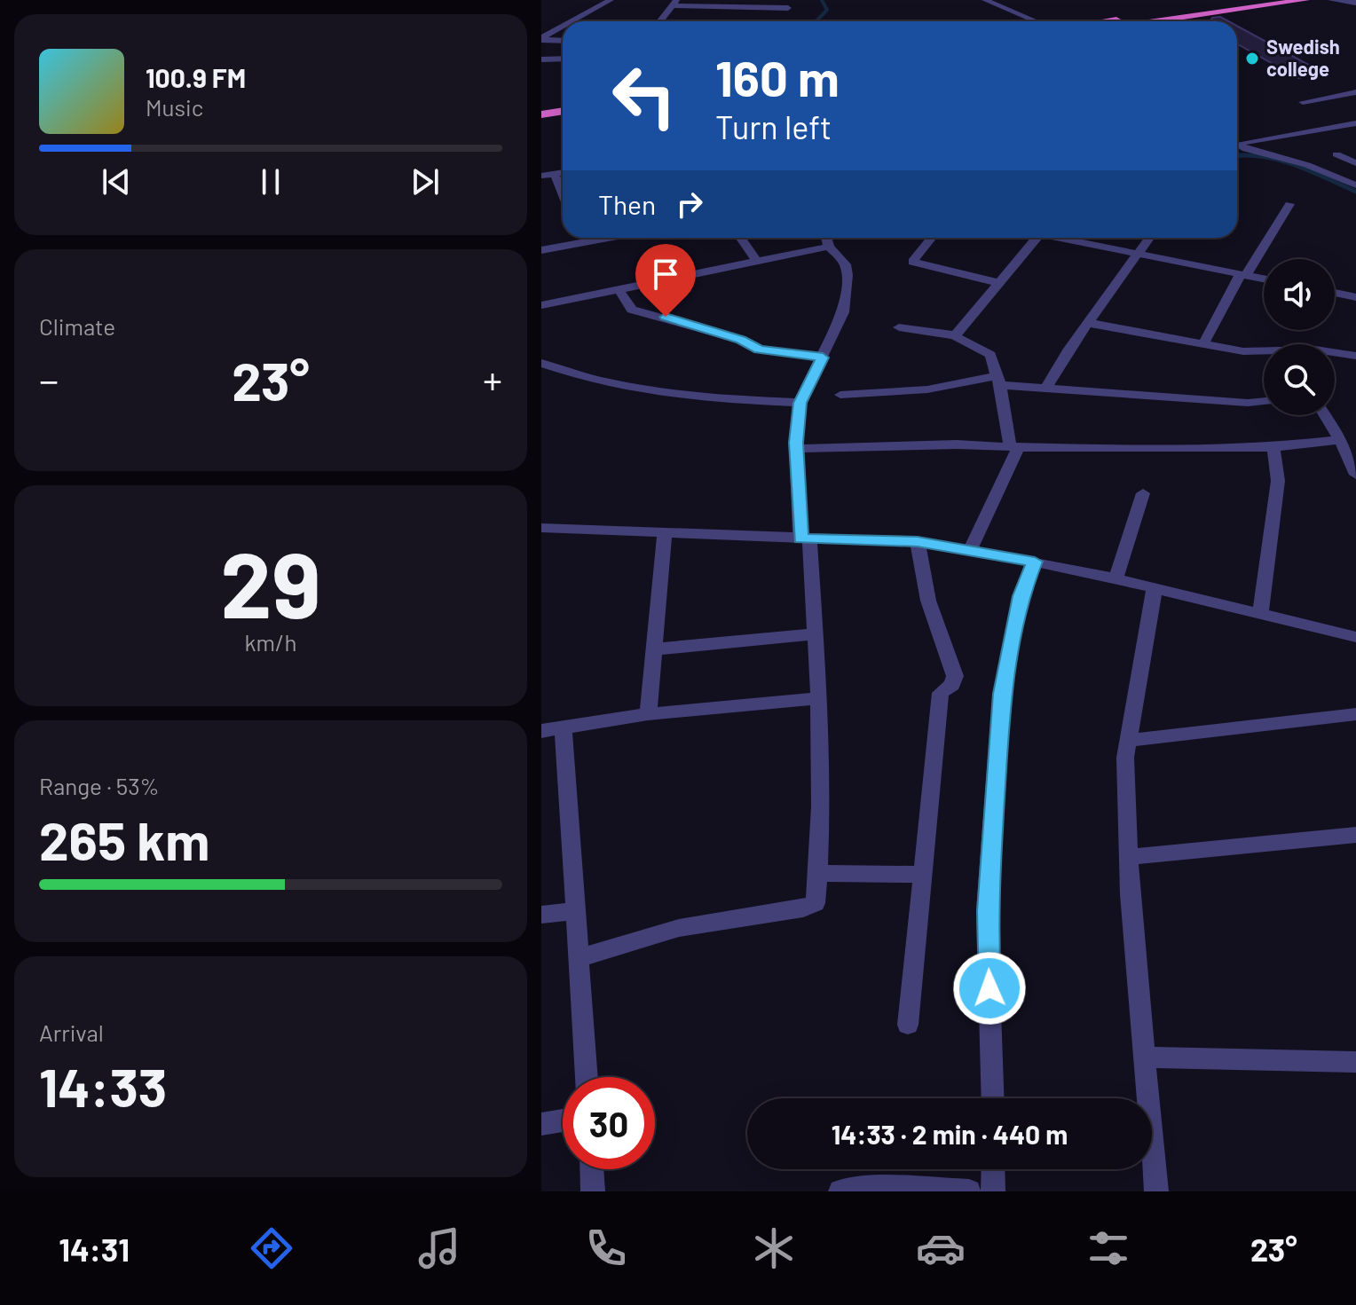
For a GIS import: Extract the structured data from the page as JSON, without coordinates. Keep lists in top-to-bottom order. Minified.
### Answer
{"places":["Swedish college"],"page":{"turn":["160 m","Turn left"],"song":["100.9 FM","Music"],"then":"Then","tile":["Climate",["29","km/h"],["Range · 53%","265 km"],["Arrival","14:33"]],"heat":["−","23°","+"],"limit":"30","trip":"14:33 · 2 min · 440 m","tabs":["14:31","23°"]}}
